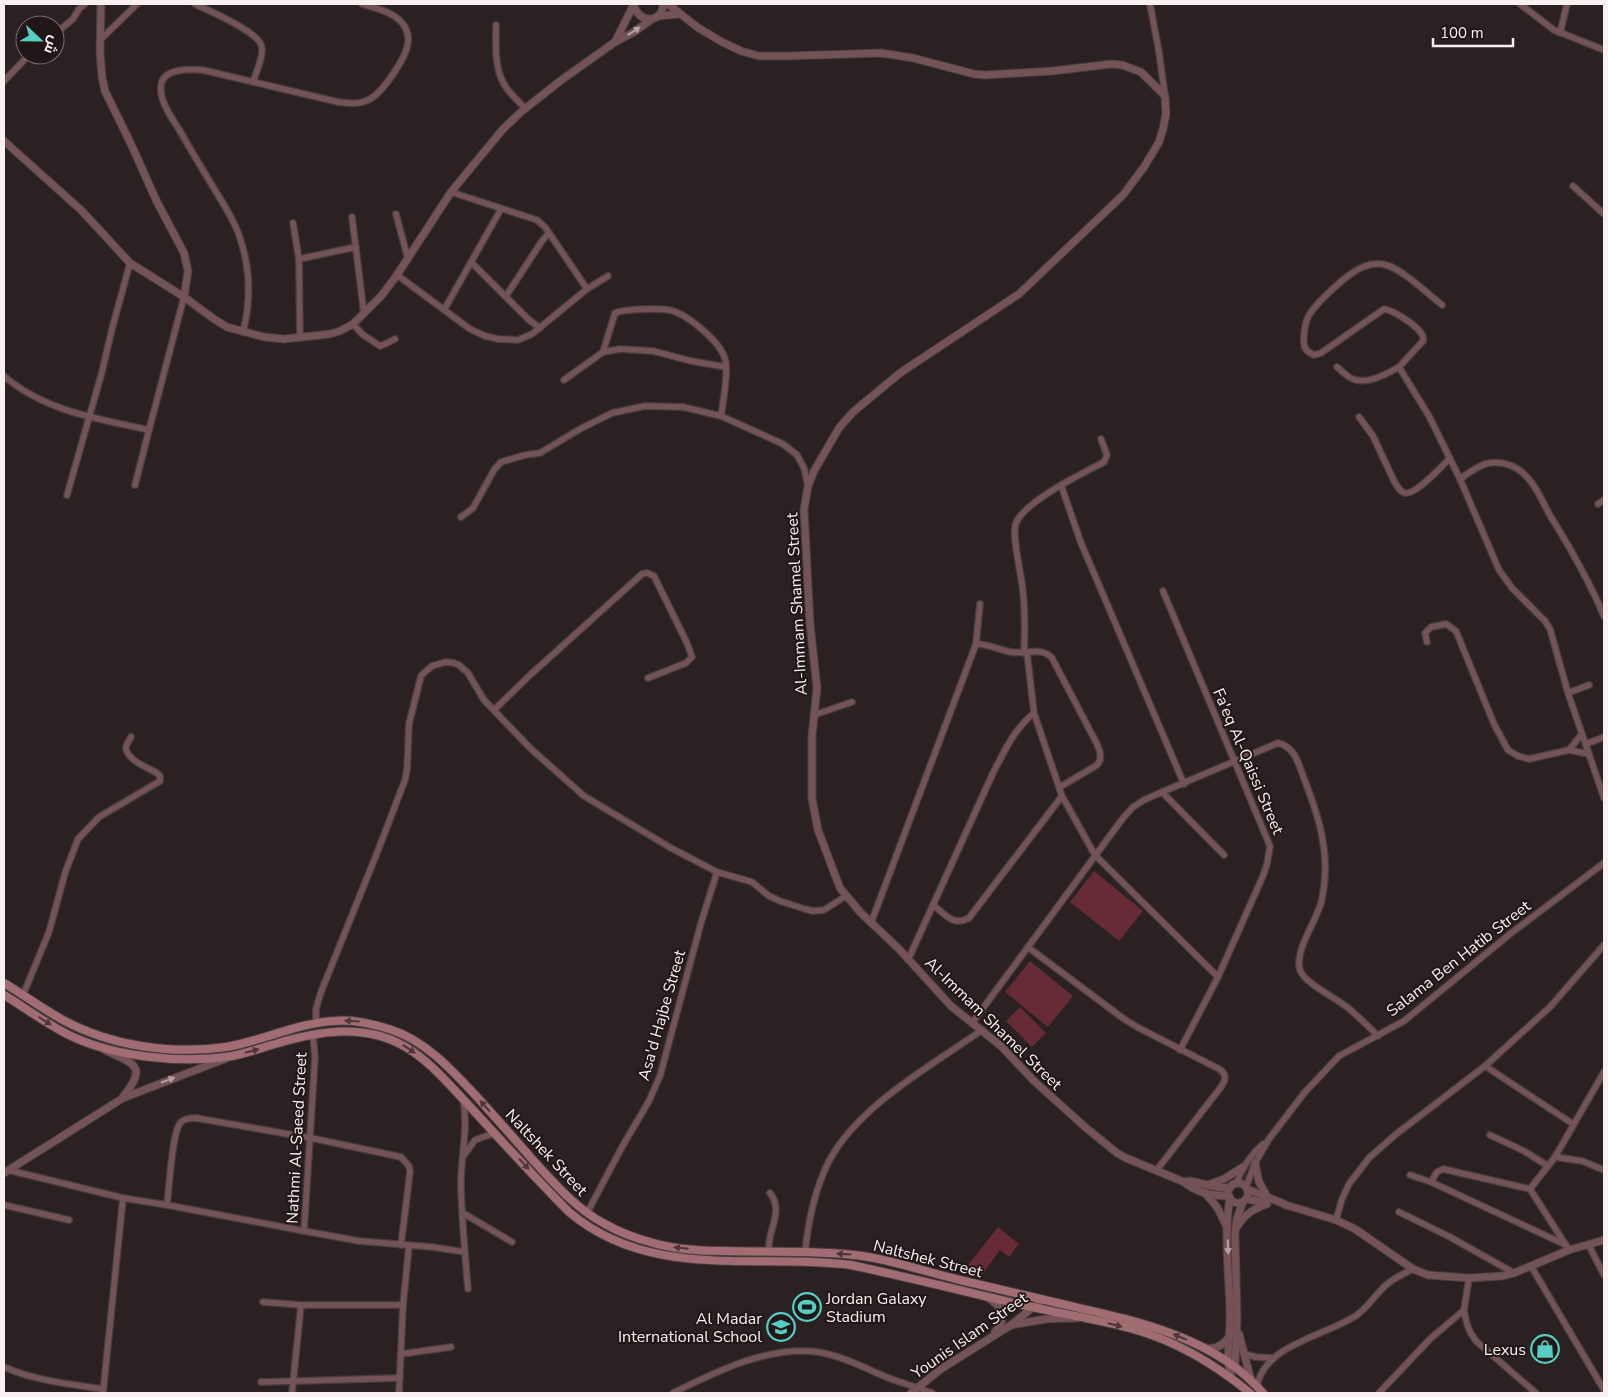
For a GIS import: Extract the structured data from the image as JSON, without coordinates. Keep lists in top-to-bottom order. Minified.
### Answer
{"streets":{"main road":["Naltshek Street"],"street":["Al-Immam Shamel Street","Fa'eq Al-Qaissi Street","Salama Ben Hatib Street","Asa'd Hajbe Street","Nathmi Al-Saeed Street","Younis Islam Street"]},"crossings":[["Al-Immam Shamel Street","Salama Ben Hatib Street"],["Salama Ben Hatib Street","Naltshek Street"],["Asa'd Hajbe Street","Naltshek Street"],["Nathmi Al-Saeed Street","Naltshek Street"],["Naltshek Street","Younis Islam Street"]],"places":{"sports":["Jordan Galaxy Stadium"],"school or university":["Al Madar International School"],"shop":["Lexus"]},"scale_bar":"100 m","north":"right"}
